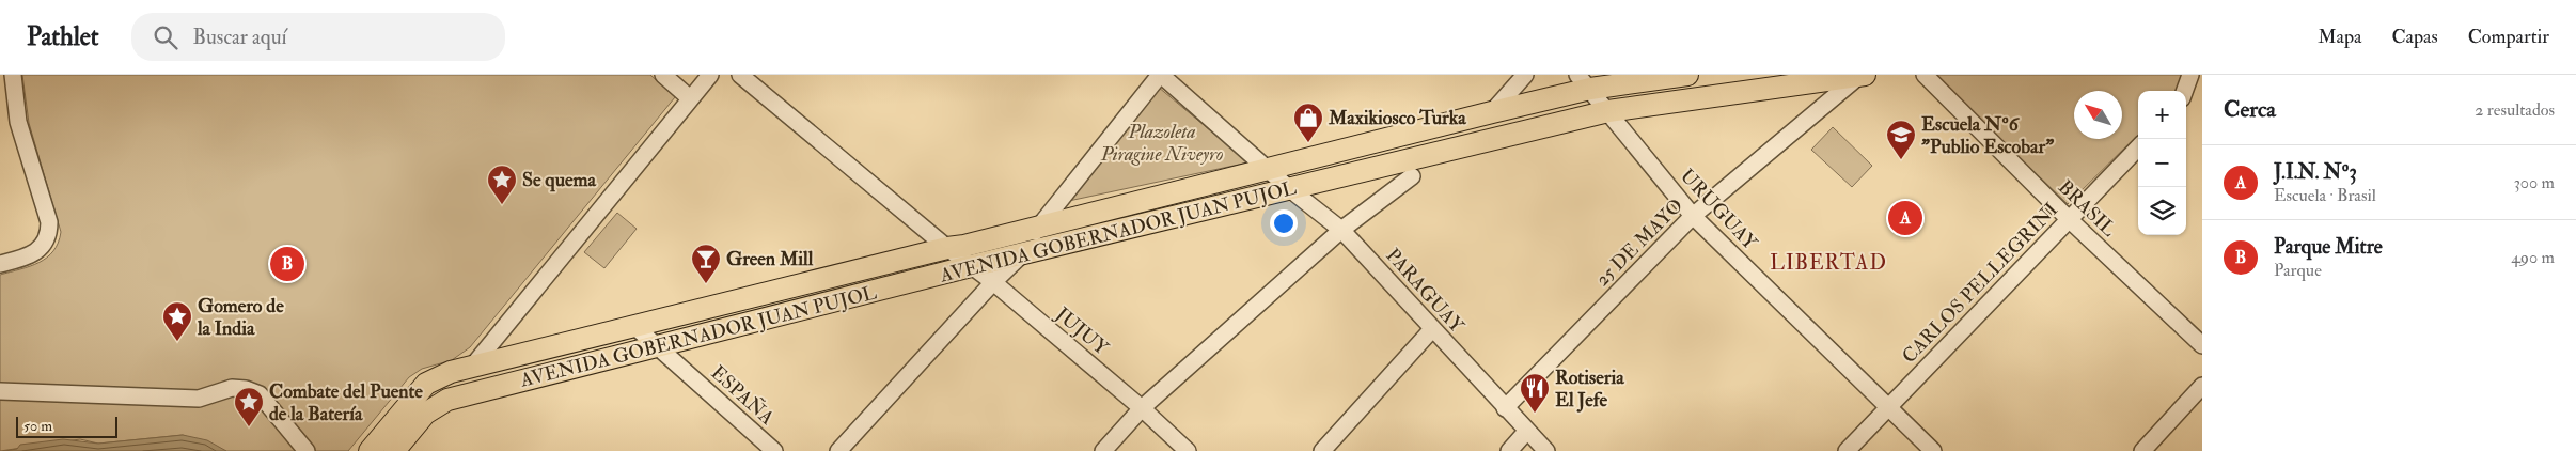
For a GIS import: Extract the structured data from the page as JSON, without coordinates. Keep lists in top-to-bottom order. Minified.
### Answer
{"streets":{"main road":["AVENIDA GOBERNADOR JUAN PUJOL"],"street":["BRASIL","URUGUAY","25 DE MAYO","CARLOS PELLEGRINI","PARAGUAY","JUJUY","ESPAÑA"]},"crossings":[["BRASIL","CARLOS PELLEGRINI"],["URUGUAY","AVENIDA GOBERNADOR JUAN PUJOL"],["URUGUAY","25 DE MAYO"],["URUGUAY","CARLOS PELLEGRINI"],["AVENIDA GOBERNADOR JUAN PUJOL","25 DE MAYO"],["AVENIDA GOBERNADOR JUAN PUJOL","PARAGUAY"],["AVENIDA GOBERNADOR JUAN PUJOL","JUJUY"],["AVENIDA GOBERNADOR JUAN PUJOL","ESPAÑA"],["25 DE MAYO","PARAGUAY"]],"districts":["LIBERTAD"],"parks":["Plazoleta Piragine Niveyro"],"places":{"shop":["Maxikiosco Turka"],"school or university":["Escuela Nº6 \"Publio Escobar\""],"place":["Se quema","Gomero de la India","Combate del Puente de la Batería"],"bar":["Green Mill"],"restaurant":["Rotiseria El Jefe"]},"scale_bar":"50 m","north":"top left","page":{"header":"Pathlet","search":"Buscar aquí","nav":["Mapa","Capas","Compartir"],"heading":["Cerca","2 resultados"],"map_buttons":["+","−"],"list":[{"mark":"A","name":"J.I.N. Nº3","note":"Escuela · Brasil","value":"300 m"},{"mark":"B","name":"Parque Mitre","note":"Parque","value":"490 m"}],"pins":["A","B"],"scale":"50 m"}}
